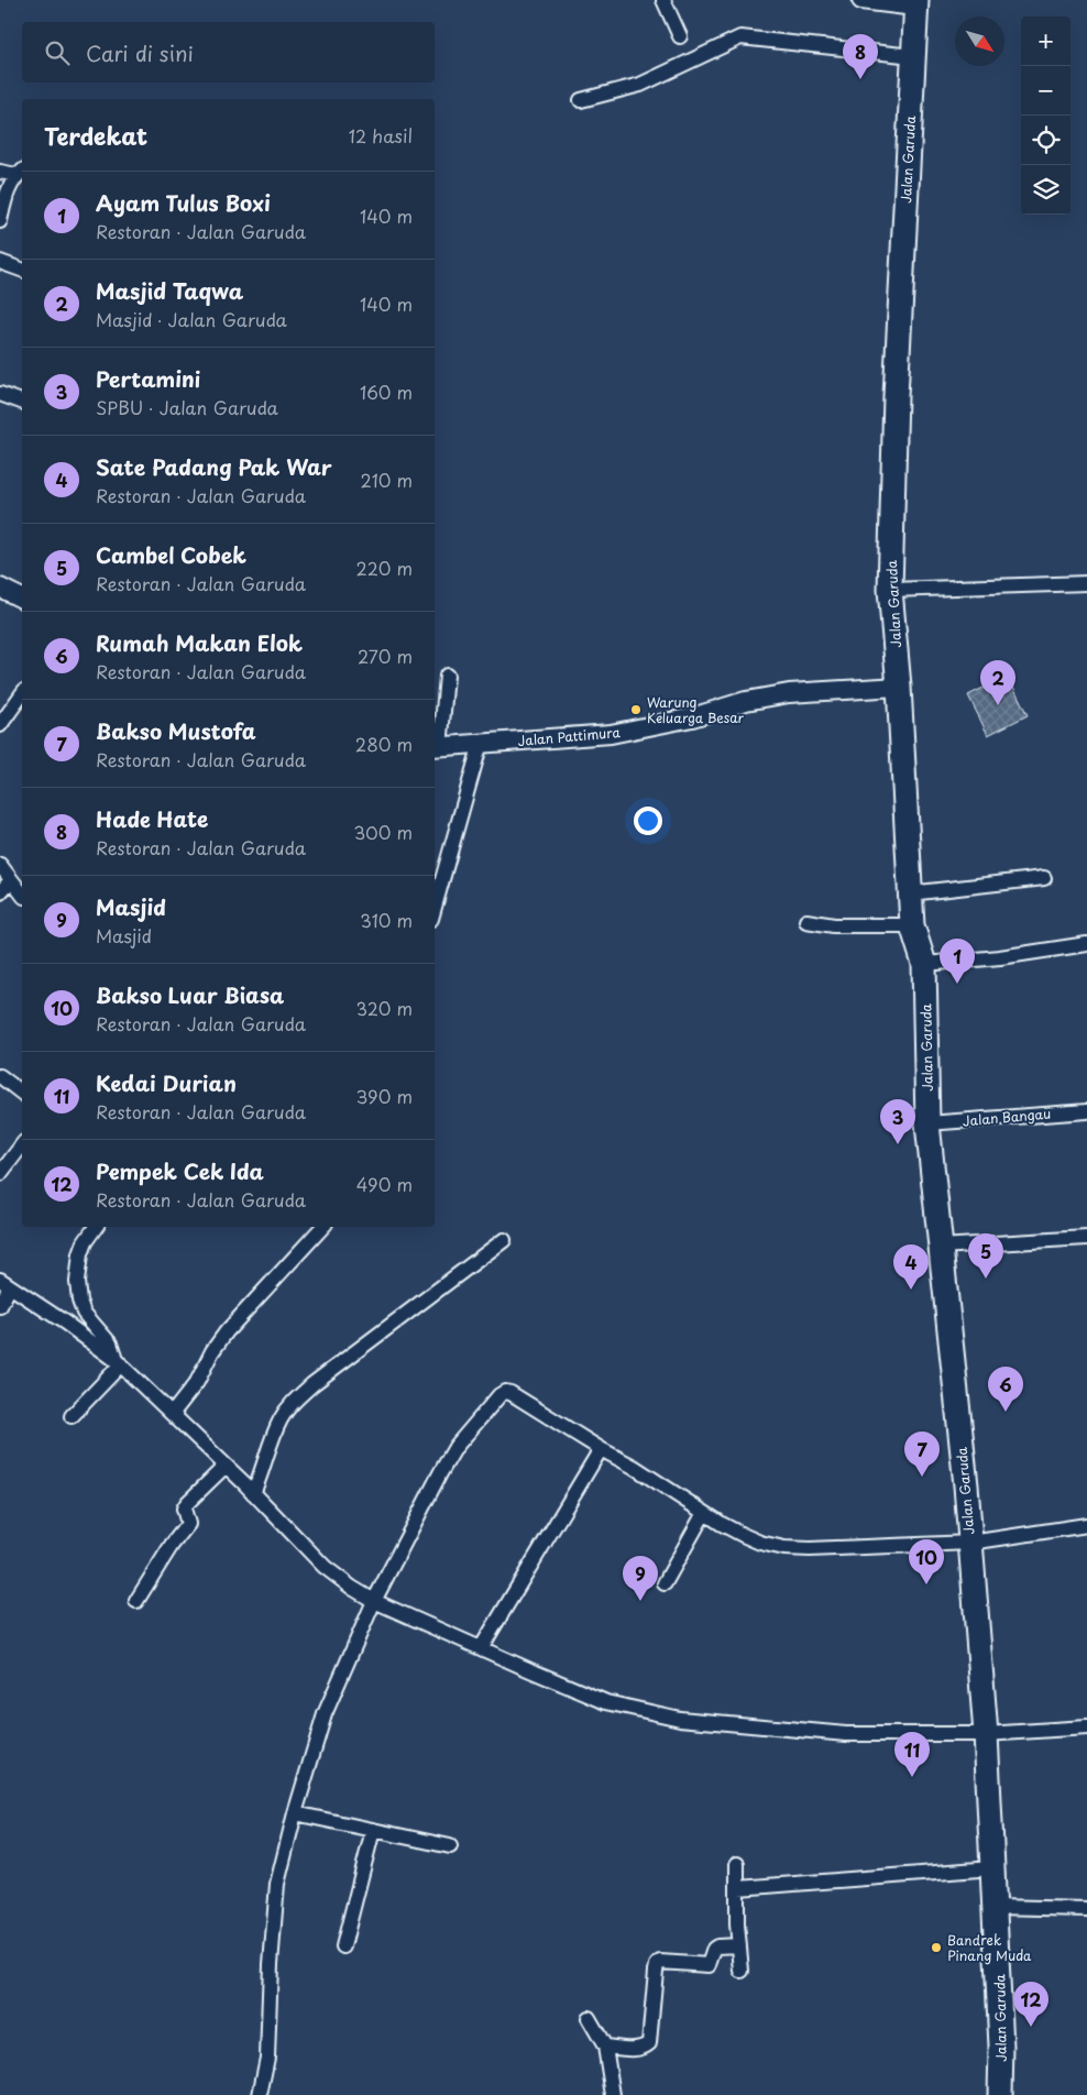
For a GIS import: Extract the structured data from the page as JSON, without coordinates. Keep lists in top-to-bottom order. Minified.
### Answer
{"streets":{"highway":["Jalan Garuda"],"street":["Jalan Pattimura","Jalan Bangau"]},"crossings":[["Jalan Garuda","Jalan Pattimura"],["Jalan Garuda","Jalan Bangau"]],"places":["Warung Keluarga Besar","Bandrek Pinang Muda"],"north":"bottom right","page":{"map_buttons":["+","−"],"search":"Cari di sini","pins":["8","2","1","3","5","4","6","7","10","9","11","12"],"heading":["Terdekat","12 hasil"],"list":[{"mark":"1","name":"Ayam Tulus Boxi","note":"Restoran · Jalan Garuda","value":"140 m"},{"mark":"2","name":"Masjid Taqwa","note":"Masjid · Jalan Garuda","value":"140 m"},{"mark":"3","name":"Pertamini","note":"SPBU · Jalan Garuda","value":"160 m"},{"mark":"4","name":"Sate Padang Pak War","note":"Restoran · Jalan Garuda","value":"210 m"},{"mark":"5","name":"Cambel Cobek","note":"Restoran · Jalan Garuda","value":"220 m"},{"mark":"6","name":"Rumah Makan Elok","note":"Restoran · Jalan Garuda","value":"270 m"},{"mark":"7","name":"Bakso Mustofa","note":"Restoran · Jalan Garuda","value":"280 m"},{"mark":"8","name":"Hade Hate","note":"Restoran · Jalan Garuda","value":"300 m"},{"mark":"9","name":"Masjid","note":"Masjid","value":"310 m"},{"mark":"10","name":"Bakso Luar Biasa","note":"Restoran · Jalan Garuda","value":"320 m"},{"mark":"11","name":"Kedai Durian","note":"Restoran · Jalan Garuda","value":"390 m"},{"mark":"12","name":"Pempek Cek Ida","note":"Restoran · Jalan Garuda","value":"490 m"}]}}
